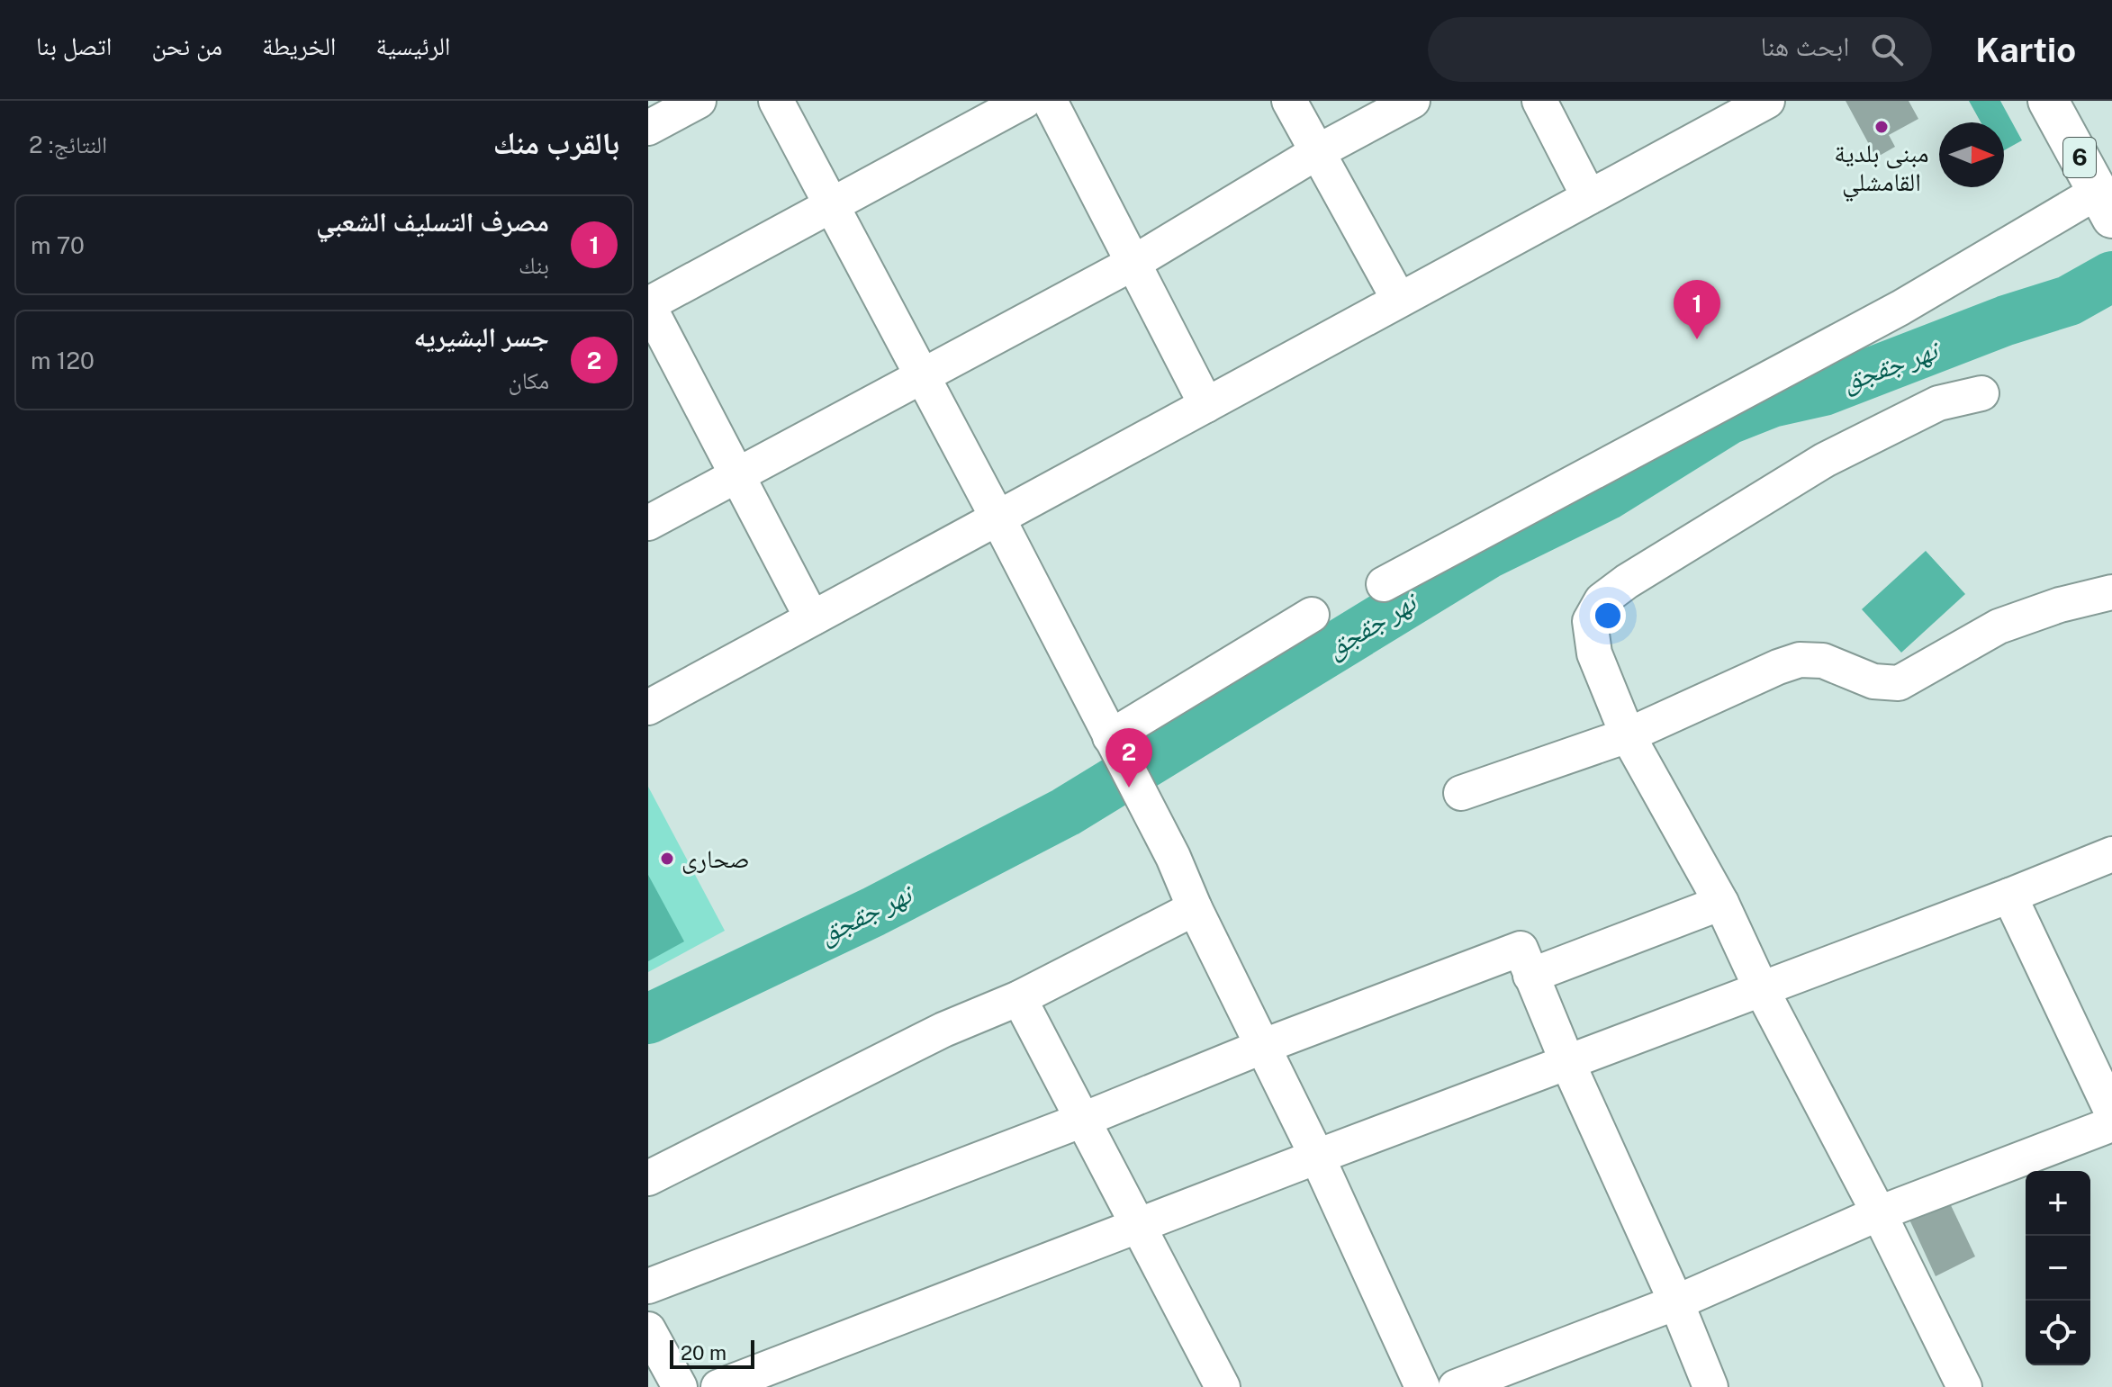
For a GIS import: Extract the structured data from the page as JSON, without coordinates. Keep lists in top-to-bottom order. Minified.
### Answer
{"streets":{"highway":["6"]},"water":["نهر جقجق"],"places":["مبنى بلدية القامشلي","صحارى"],"scale_bar":"20 m","north":"right","page":{"header":"Kartio","search":"ابحث هنا","nav":["الرئيسية","الخريطة","من نحن","اتصل بنا"],"heading":["بالقرب منك","النتائج: 2"],"list":[{"mark":"1","name":"مصرف التسليف الشعبي","note":"بنك","value":"70 m"},{"mark":"2","name":"جسر البشيريه","note":"مكان","value":"120 m"}],"pins":["1","2"],"map_buttons":["+","−"],"scale":"20 m"}}
